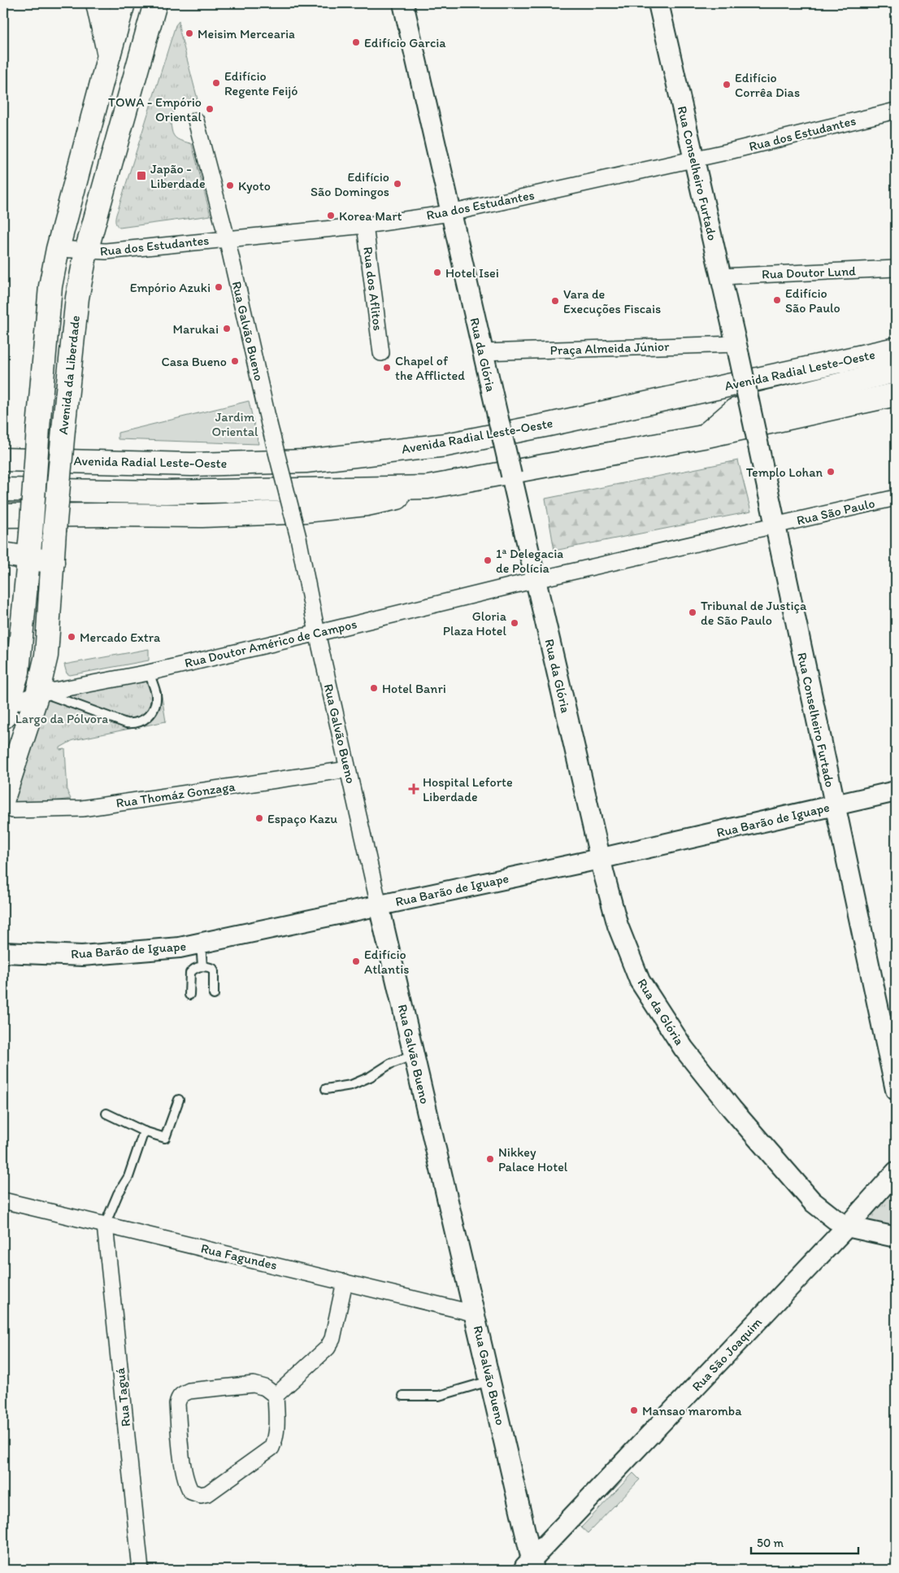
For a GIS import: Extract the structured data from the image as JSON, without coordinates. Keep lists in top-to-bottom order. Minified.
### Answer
{"streets":{"main road":["Avenida Radial Leste-Oeste","Avenida da Liberdade"],"street":["Rua dos Estudantes","Rua Conselheiro Furtado","Rua Doutor Lund","Rua dos Aflitos","Rua Galvão Bueno","Praça Almeida Júnior","Rua da Glória","Rua São Paulo","Rua Doutor Américo de Campos","Rua Thomáz Gonzaga","Rua Barão de Iguape","Rua Fagundes","Rua São Joaquim","Rua Taguá"]},"crossings":[["Rua dos Estudantes","Rua Conselheiro Furtado"],["Rua dos Estudantes","Rua dos Aflitos"],["Rua dos Estudantes","Rua Galvão Bueno"],["Rua dos Estudantes","Rua da Glória"],["Rua dos Estudantes","Avenida da Liberdade"],["Rua Conselheiro Furtado","Rua Doutor Lund"],["Rua Conselheiro Furtado","Praça Almeida Júnior"],["Rua Conselheiro Furtado","Rua São Paulo"],["Rua Conselheiro Furtado","Rua Barão de Iguape"],["Rua Galvão Bueno","Rua Doutor Américo de Campos"],["Rua Galvão Bueno","Rua Thomáz Gonzaga"],["Rua Galvão Bueno","Rua Barão de Iguape"],["Rua Galvão Bueno","Rua Fagundes"],["Rua Galvão Bueno","Rua São Joaquim"],["Praça Almeida Júnior","Rua da Glória"],["Rua da Glória","Rua Doutor Américo de Campos"],["Rua da Glória","Rua Barão de Iguape"],["Rua da Glória","Rua São Joaquim"],["Avenida da Liberdade","Rua Doutor Américo de Campos"],["Rua Fagundes","Rua Taguá"]],"parks":["Jardim Oriental","Largo da Pólvora"],"places":{"other":["Meisim Mercearia","Edifício Garcia","Edifício Regente Feijó","Edifício Corrêa Dias","TOWA - Empório Oriental","Edifício São Domingos","Kyoto","Korea Mart","Hotel Isei","Empório Azuki","Edifício São Paulo","Vara de Execuções Fiscais","Marukai","Casa Bueno","Chapel of the Afflicted","Templo Lohan","1ª Delegacia de Polícia","Tribunal de Justiça de São Paulo","Gloria Plaza Hotel","Mercado Extra","Hotel Banri","Espaço Kazu","Edifício Atlantis","Nikkey Palace Hotel","Mansao maromba"],"transit":["Japão - Liberdade"],"health":["Hospital Leforte Liberdade"]},"scale_bar":"50 m"}
